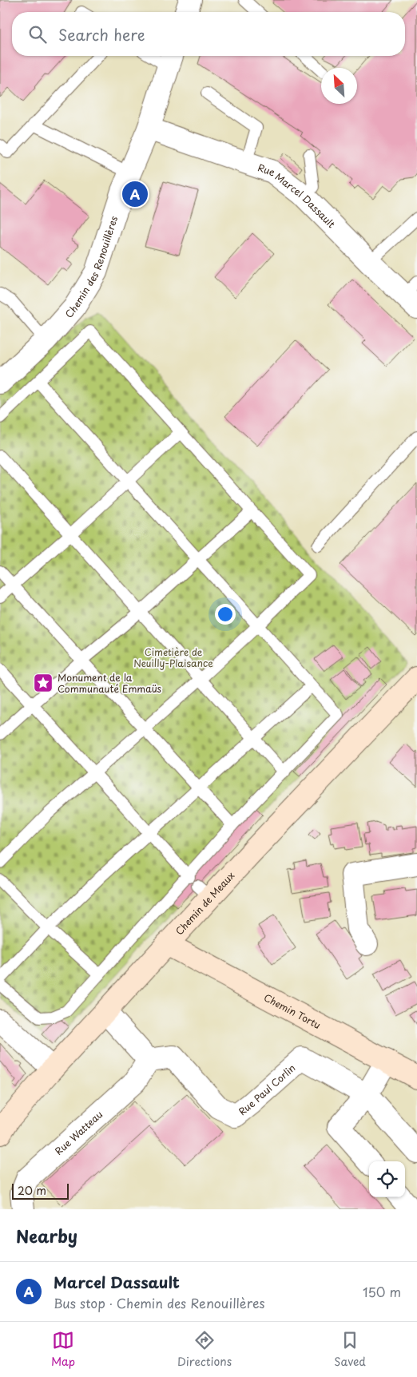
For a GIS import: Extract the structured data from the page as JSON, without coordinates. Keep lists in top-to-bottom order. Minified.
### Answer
{"streets":{"main road":["Chemin de Meaux","Chemin Tortu"],"street":["Rue Marcel Dassault","Chemin des Renouillères","Rue Paul Corlin","Rue Watteau"]},"crossings":[["Rue Marcel Dassault","Chemin des Renouillères"],["Chemin de Meaux","Chemin Tortu"],["Rue Paul Corlin","Rue Watteau"]],"parks":["Cimetière de Neuilly-Plaisance"],"places":{"place":["Monument de la Communauté Emmaüs"]},"scale_bar":"20 m","north":"top left","page":{"search":"Search here","pins":"A","scale":"20 m","heading":"Nearby","list":[{"mark":"A","name":"Marcel Dassault","note":"Bus stop · Chemin des Renouillères","value":"150 m"}],"nav":["Map","Directions","Saved"]}}
